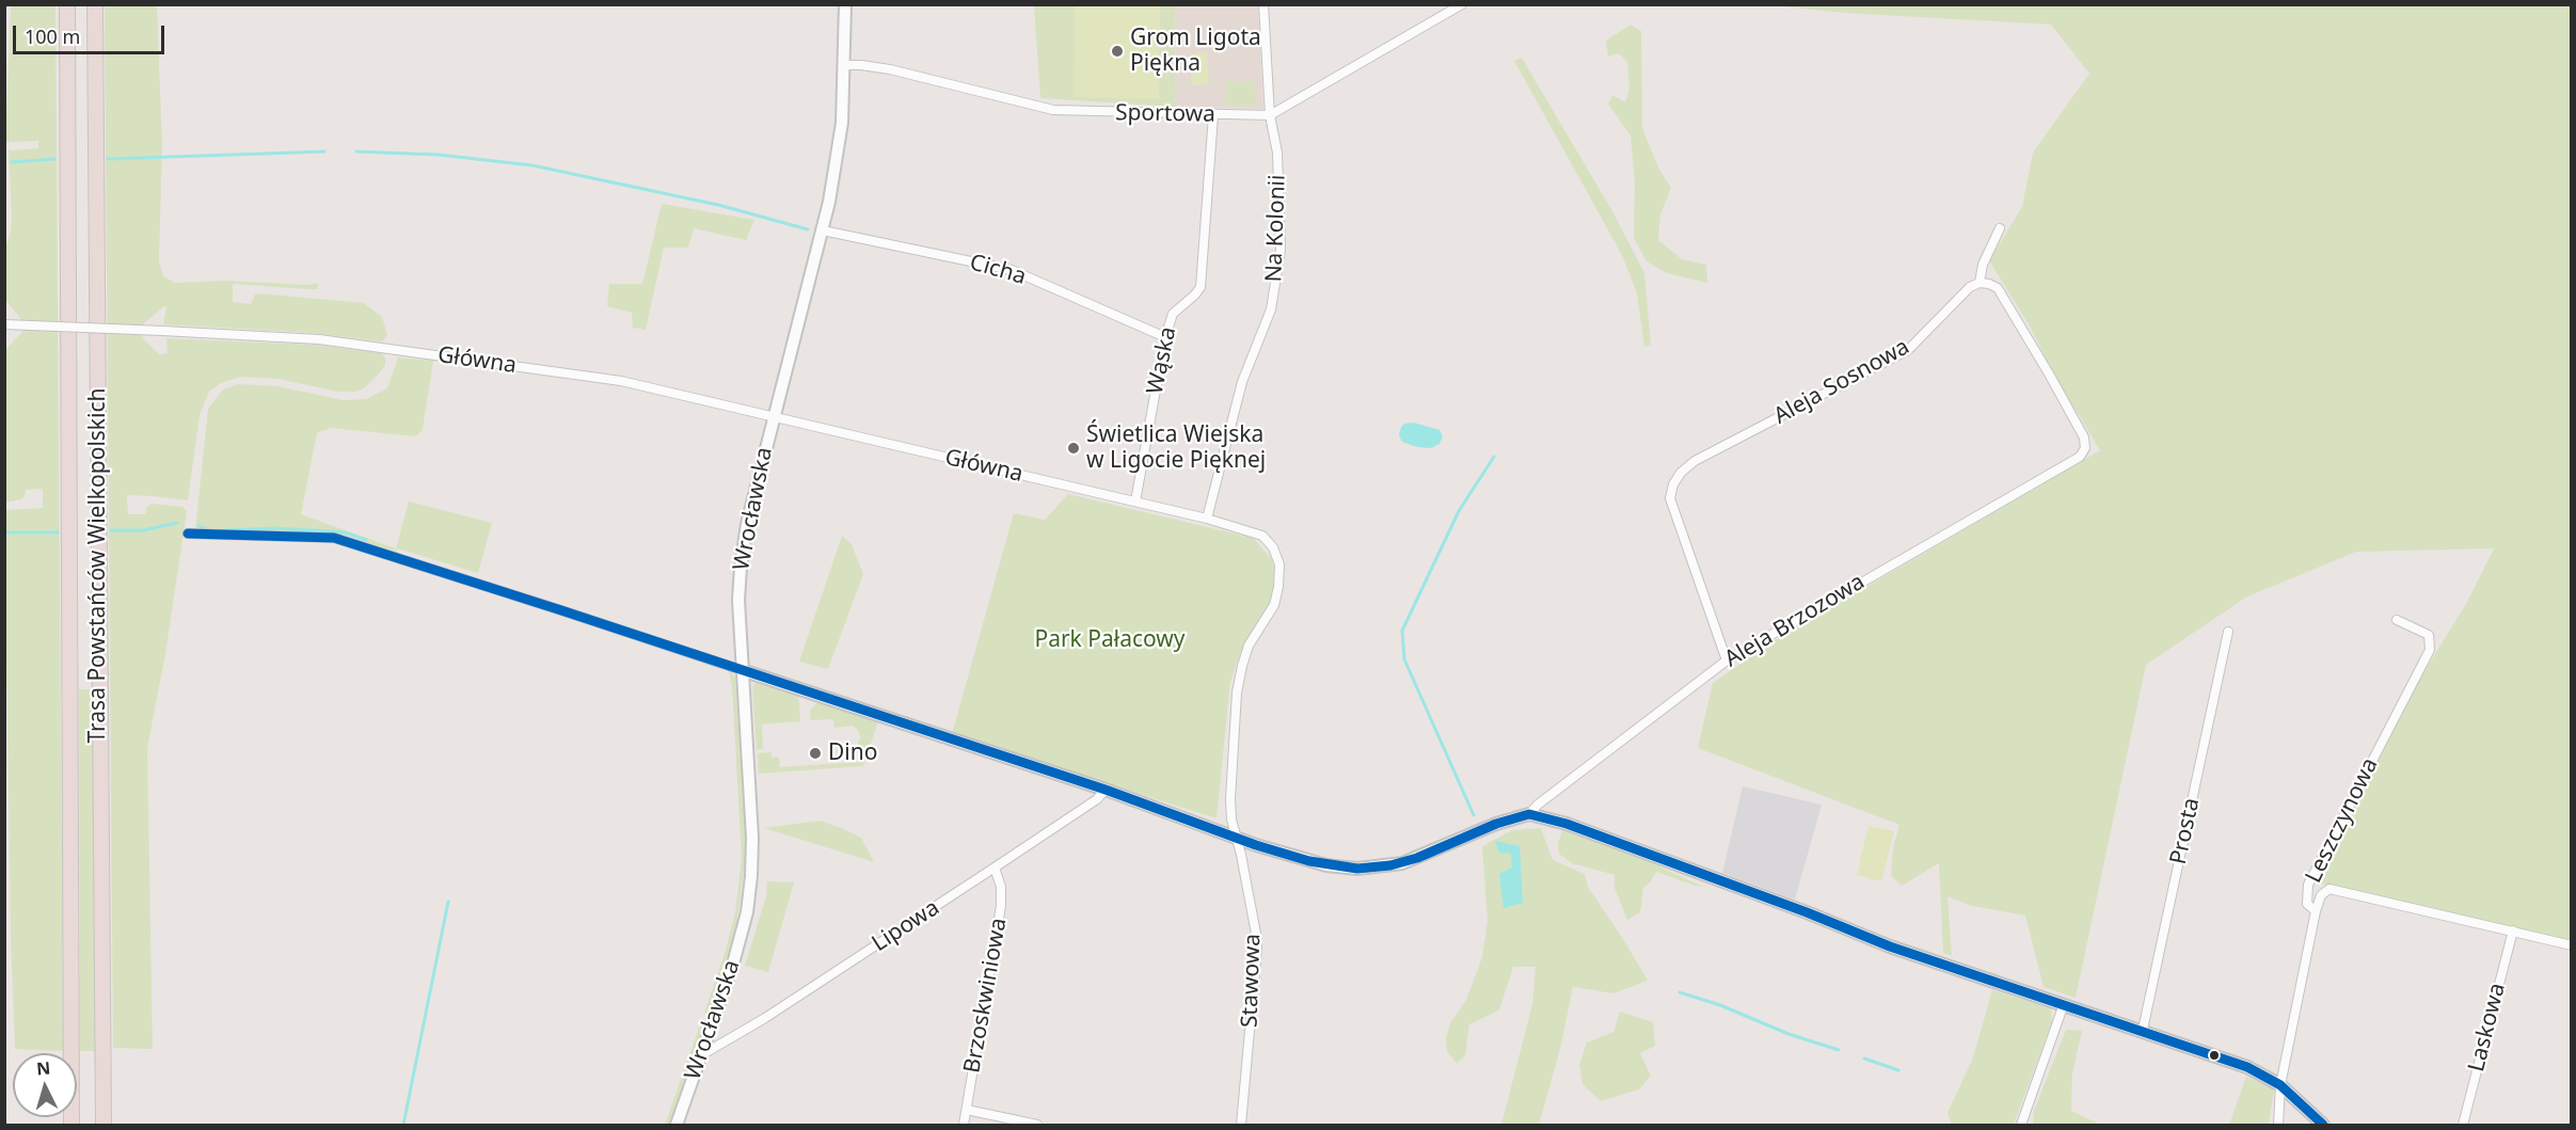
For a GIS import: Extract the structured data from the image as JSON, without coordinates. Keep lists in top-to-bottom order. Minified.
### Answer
{"streets":{"highway":["Trasa Powstańców Wielkopolskich"],"street":["Sportowa","Na Kolonii","Cicha","Główna","Wąska","Aleja Sosnowa","Wrocławska","Aleja Brzozowa","Leszczynowa","Prosta","Lipowa","Stawowa","Brzoskwiniowa","Laskowa"]},"crossings":[["Sportowa","Na Kolonii"],["Sportowa","Wąska"],["Sportowa","Wrocławska"],["Na Kolonii","Główna"],["Cicha","Wąska"],["Cicha","Wrocławska"],["Główna","Wąska"],["Główna","Wrocławska"],["Główna","Stawowa"],["Aleja Sosnowa","Aleja Brzozowa"],["Wrocławska","Lipowa"],["Lipowa","Brzoskwiniowa"]],"parks":["Park Pałacowy"],"places":["Grom Ligota Piękna","Świetlica Wiejska w Ligocie Pięknej","Dino"],"scale_bar":"100 m","north":"top"}
